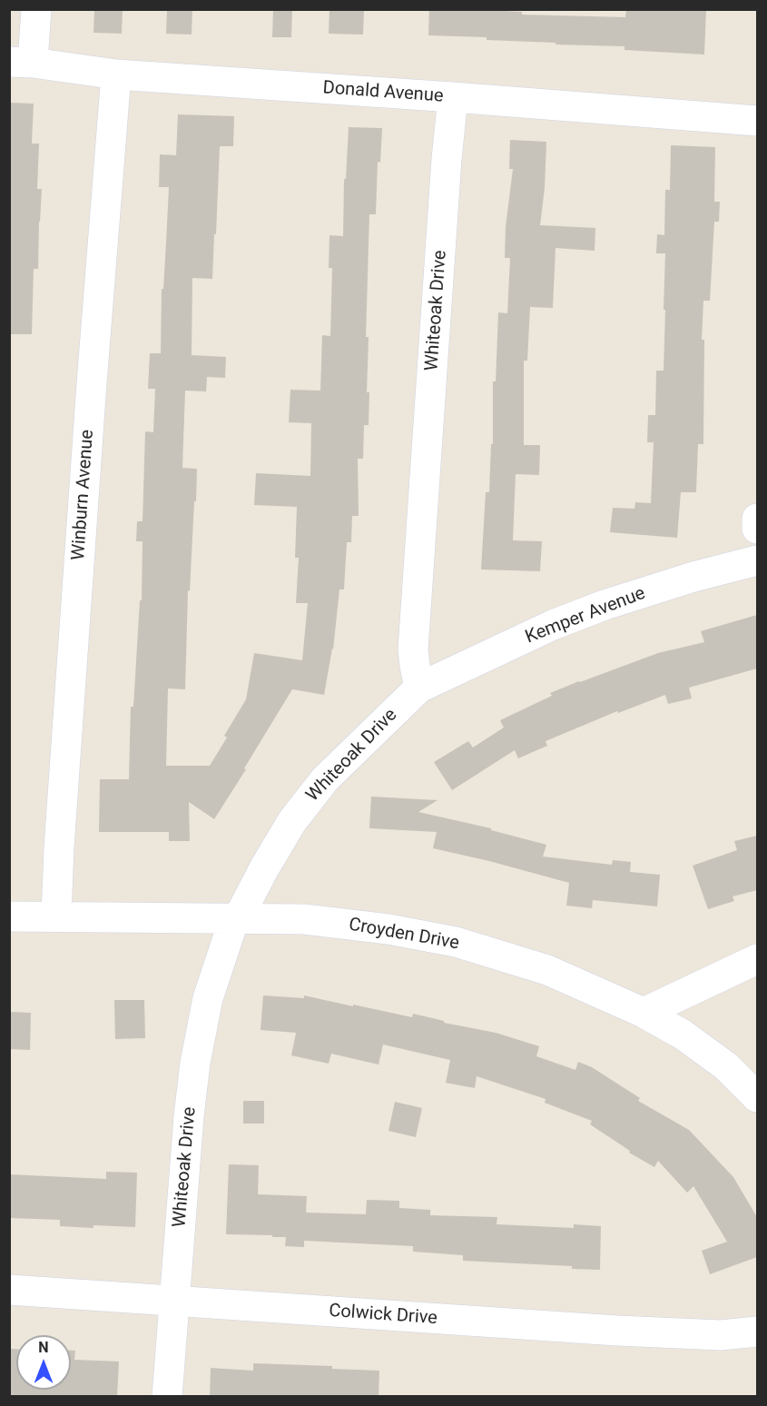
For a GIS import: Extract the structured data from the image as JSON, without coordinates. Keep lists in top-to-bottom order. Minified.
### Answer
{"streets":{"street":["Donald Avenue","Whiteoak Drive","Winburn Avenue","Kemper Avenue","Croyden Drive","Colwick Drive"]},"crossings":[["Donald Avenue","Whiteoak Drive"],["Donald Avenue","Winburn Avenue"],["Whiteoak Drive","Kemper Avenue"],["Whiteoak Drive","Croyden Drive"],["Whiteoak Drive","Colwick Drive"],["Winburn Avenue","Croyden Drive"]],"north":"top"}
